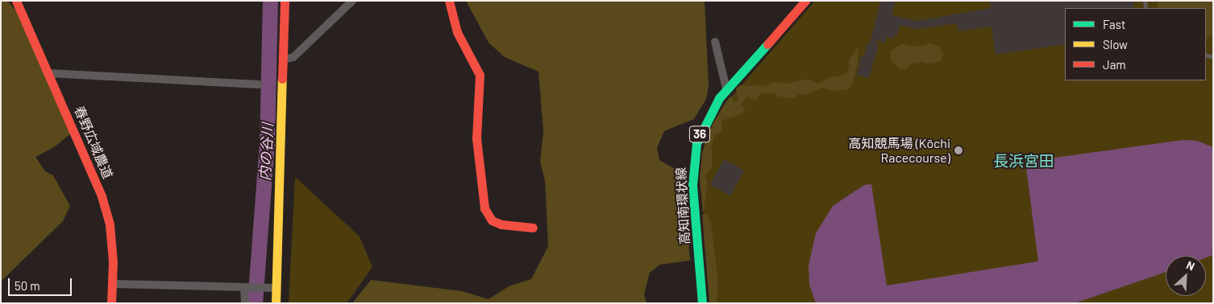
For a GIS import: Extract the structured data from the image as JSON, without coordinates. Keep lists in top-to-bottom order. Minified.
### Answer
{"streets":{"street":["36","春野広域農道","高知南環状線"]},"districts":["長浜宮田"],"water":["内の谷川"],"places":["高知競馬場 (Kōchi Racecourse)"],"legend":["Fast","Slow","Jam"],"scale_bar":"50 m","north":"top right"}
